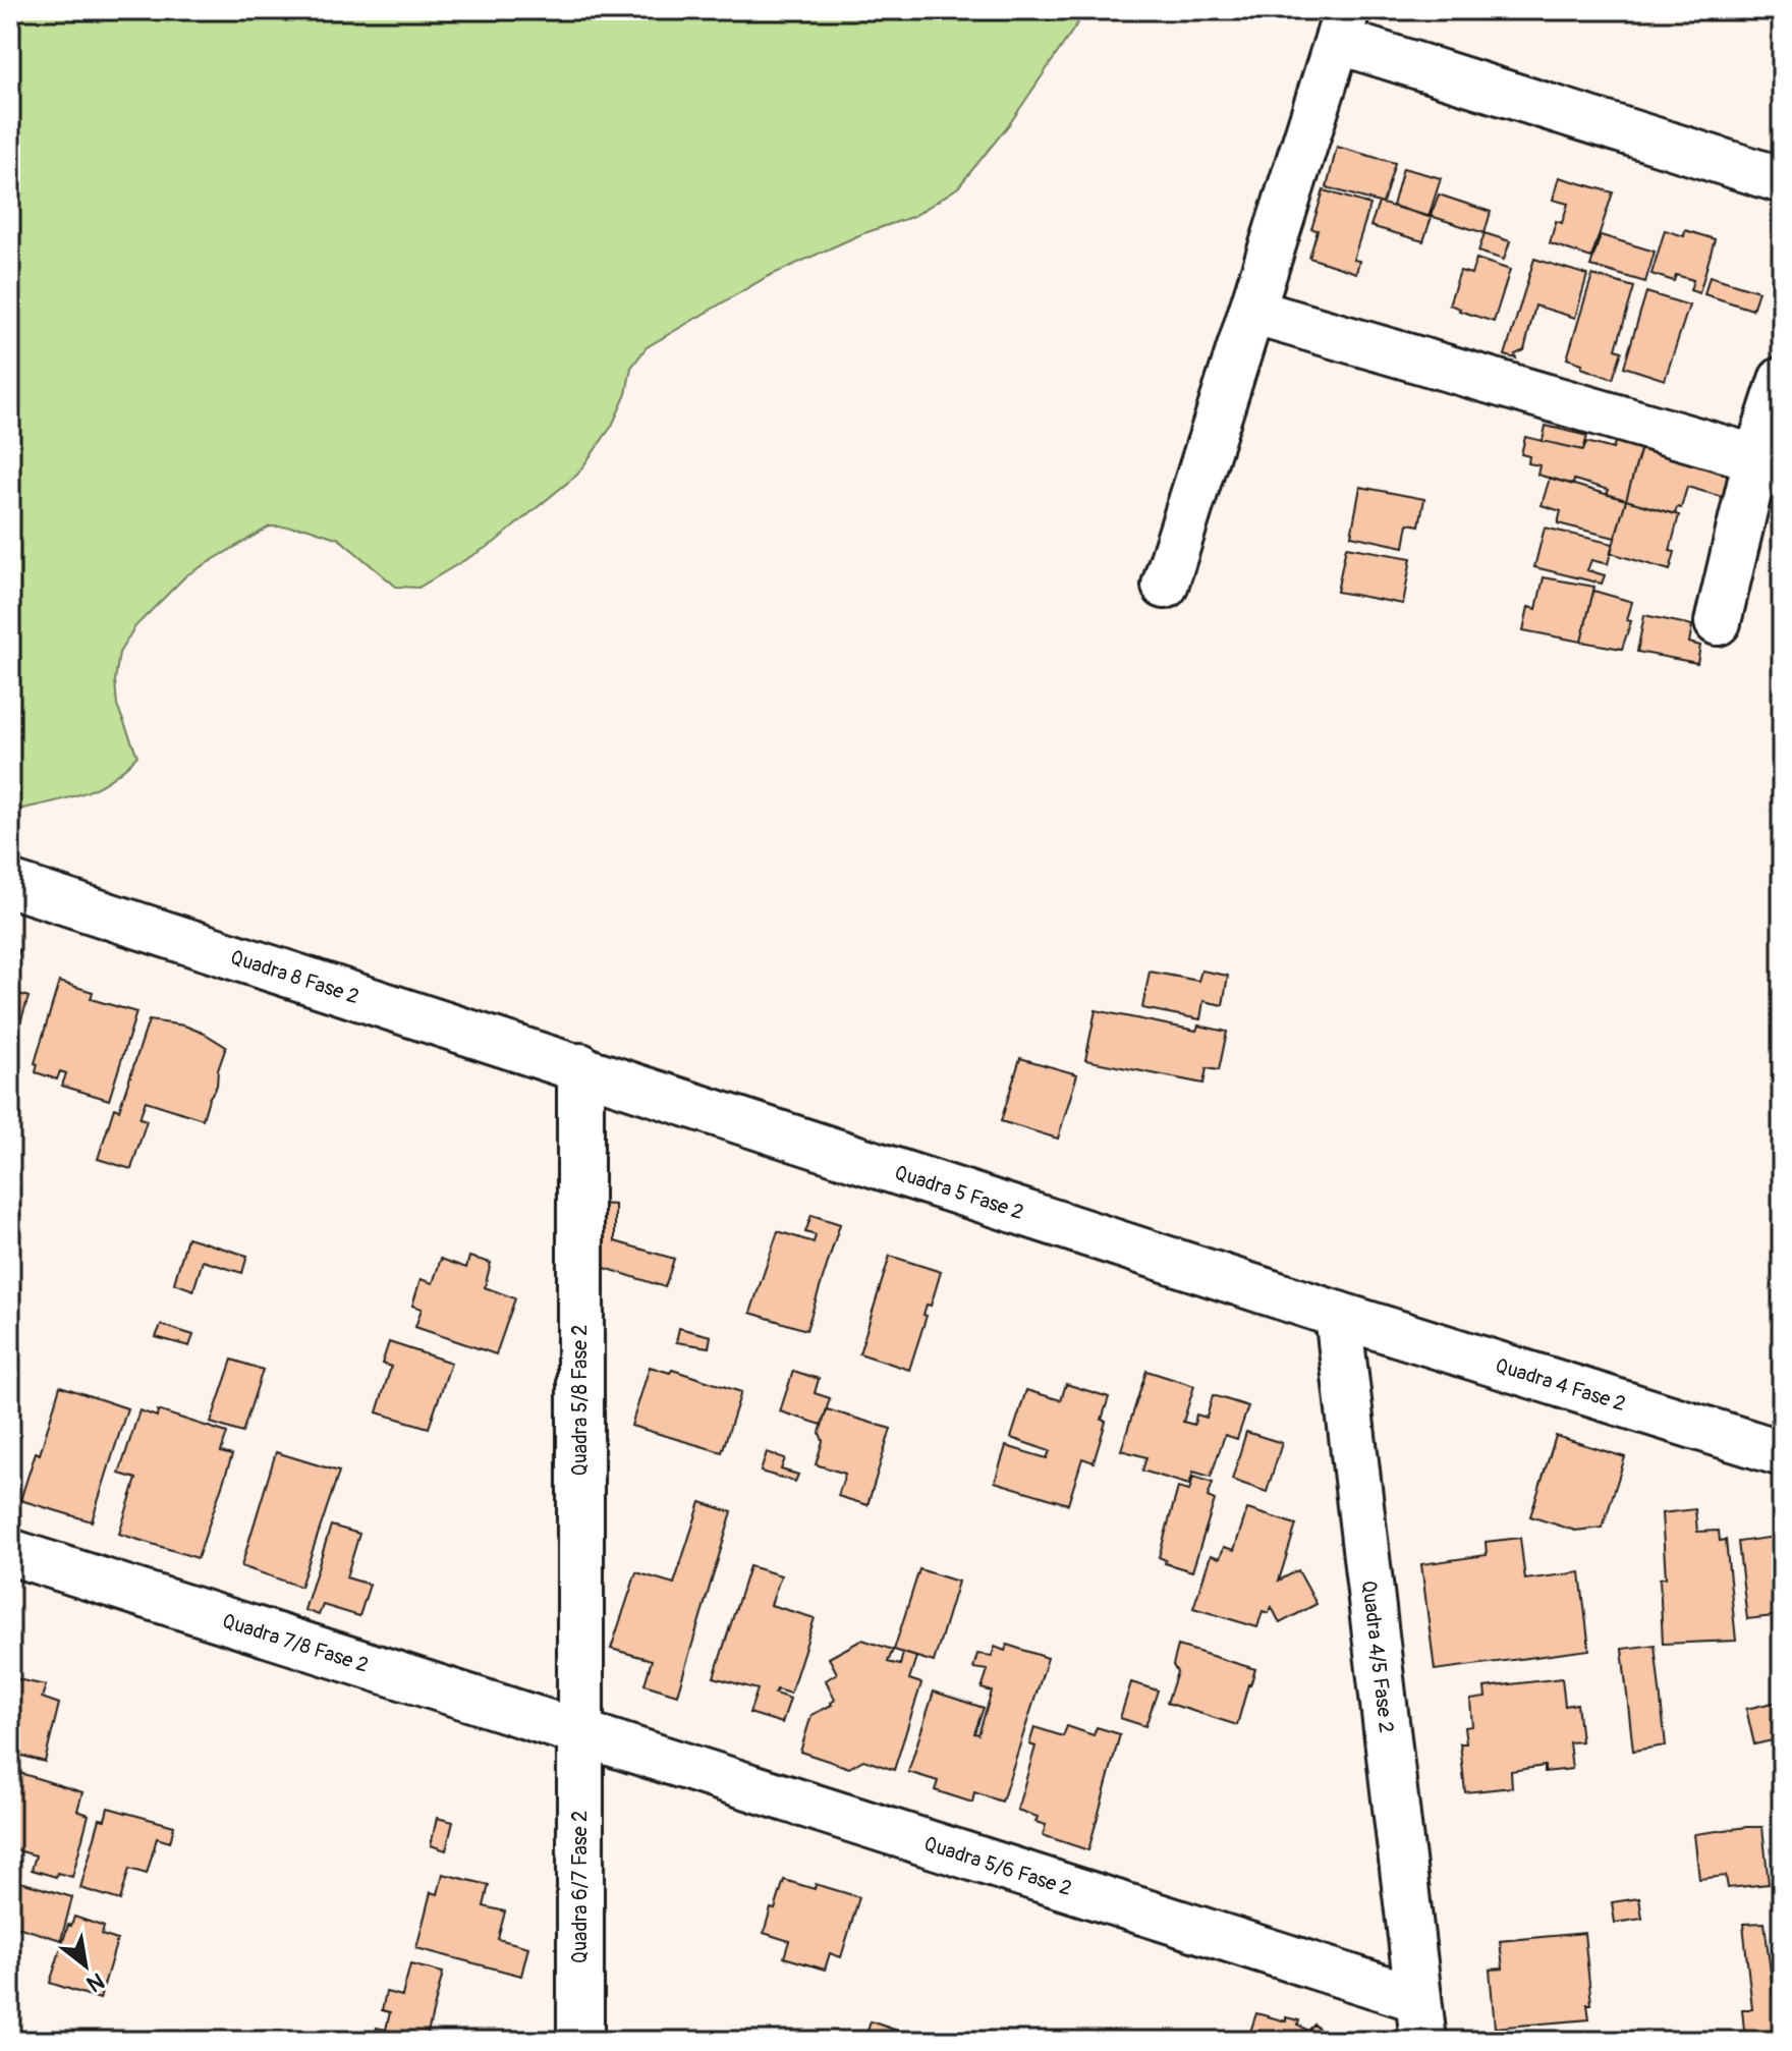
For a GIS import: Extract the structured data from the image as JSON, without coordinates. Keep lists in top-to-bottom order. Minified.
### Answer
{"streets":{"street":["Quadra 8 Fase 2","Quadra 5 Fase 2","Quadra 4 Fase 2","Quadra 5/8 Fase 2","Quadra 7/8 Fase 2","Quadra 4/5 Fase 2","Quadra 5/6 Fase 2","Quadra 6/7 Fase 2"]},"crossings":[["Quadra 8 Fase 2","Quadra 5 Fase 2"],["Quadra 8 Fase 2","Quadra 5/8 Fase 2"],["Quadra 5 Fase 2","Quadra 4 Fase 2"],["Quadra 5 Fase 2","Quadra 5/8 Fase 2"],["Quadra 5 Fase 2","Quadra 4/5 Fase 2"],["Quadra 4 Fase 2","Quadra 4/5 Fase 2"],["Quadra 5/8 Fase 2","Quadra 7/8 Fase 2"],["Quadra 5/8 Fase 2","Quadra 5/6 Fase 2"],["Quadra 5/8 Fase 2","Quadra 6/7 Fase 2"],["Quadra 7/8 Fase 2","Quadra 5/6 Fase 2"],["Quadra 7/8 Fase 2","Quadra 6/7 Fase 2"],["Quadra 4/5 Fase 2","Quadra 5/6 Fase 2"],["Quadra 5/6 Fase 2","Quadra 6/7 Fase 2"]],"north":"bottom right"}
